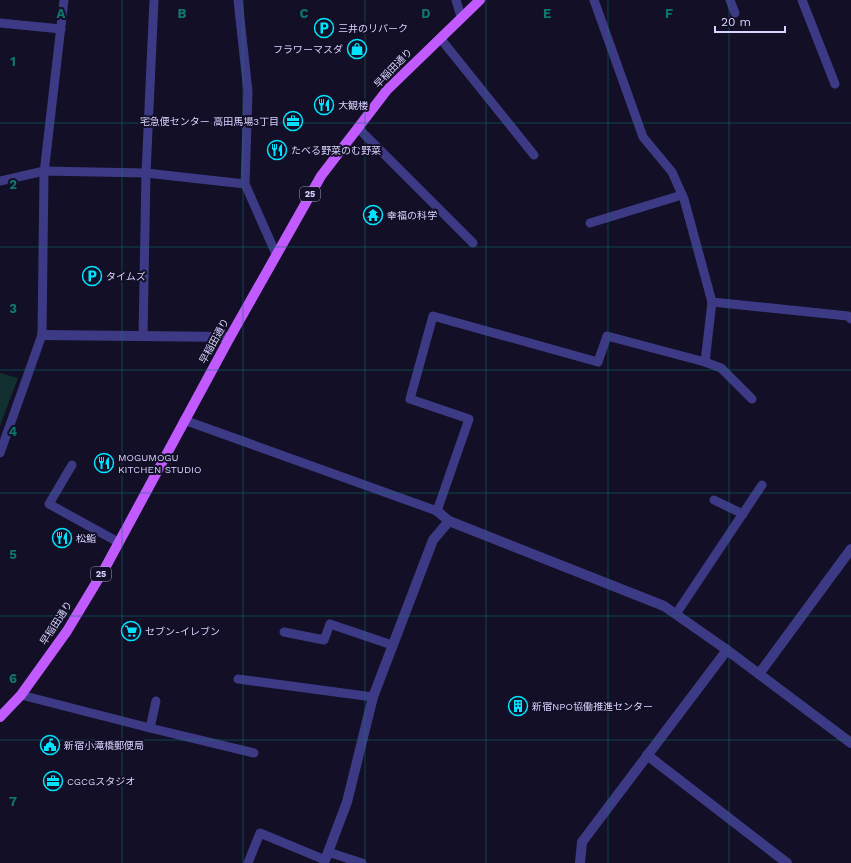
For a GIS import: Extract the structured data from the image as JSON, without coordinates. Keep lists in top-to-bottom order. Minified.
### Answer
{"streets":{"main road":["早稲田通り","25"]},"places":{"parking":["三井のリパーク","タイムズ"],"shop":["フラワーマスダ"],"restaurant":["大観楼","たべる野菜のむ野菜","MOGUMOGU KITCHEN STUDIO","松鮨"],"office":["宅急便センター 高田馬場3丁目","CGCGスタジオ"],"temple":["幸福の科学"],"supermarket":["セブン-イレブン"],"building":["新宿NPO協働推進センター"],"public building":["新宿小滝橋郵便局"]},"scale_bar":"20 m","grid":{"columns":["A","B","C","D","E","F"],"rows":["1","2","3","4","5","6","7"]}}
